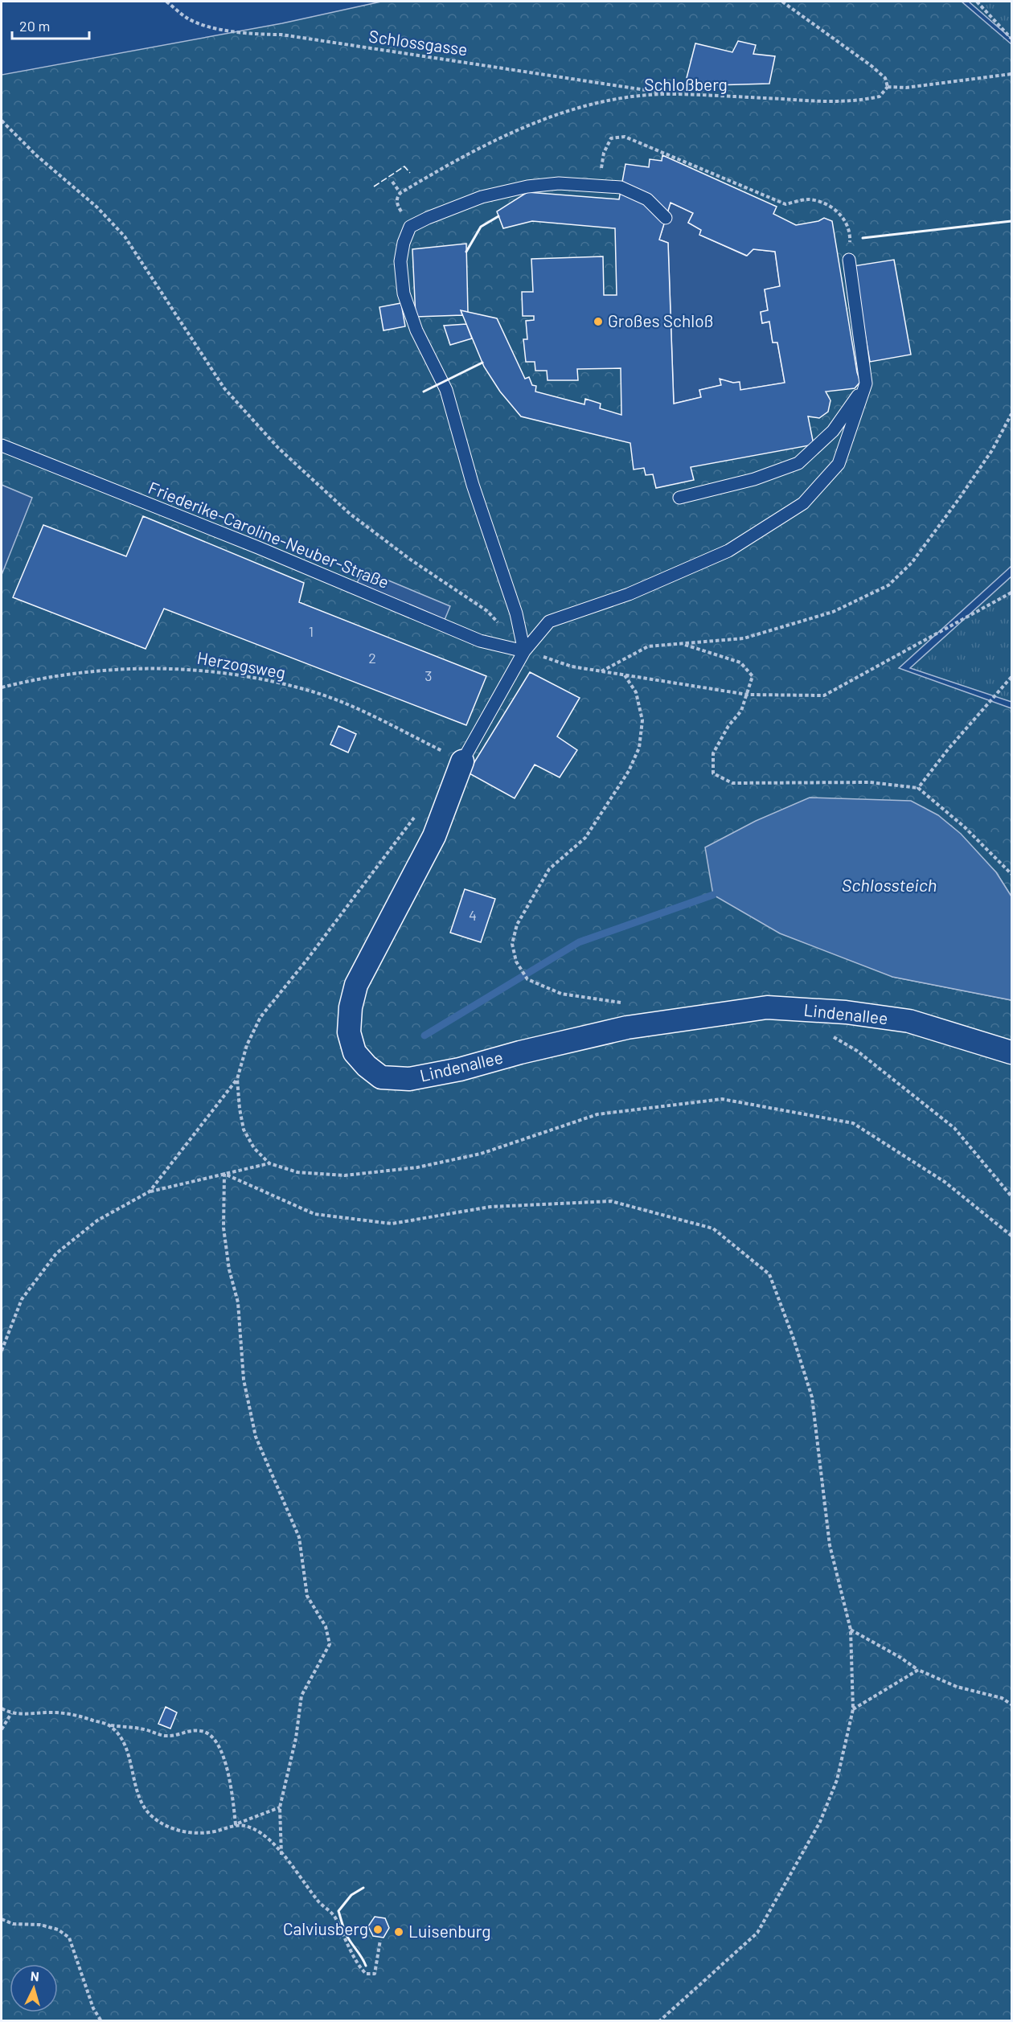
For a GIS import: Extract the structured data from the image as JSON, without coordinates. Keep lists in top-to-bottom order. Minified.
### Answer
{"streets":{"street":["Lindenallee"],"lane":["Friederike-Caroline-Neuber-Straße"],"path":["Schlossgasse","Schloßberg","Herzogsweg"]},"crossings":[["Schlossgasse","Schloßberg"],["Friederike-Caroline-Neuber-Straße","Lindenallee"],["Herzogsweg","Lindenallee"]],"water":["Schlossteich"],"places":["Großes Schloß","Calviusberg","Luisenburg"],"house_numbers":["1","2","3","4"],"scale_bar":"20 m","north":"top"}
